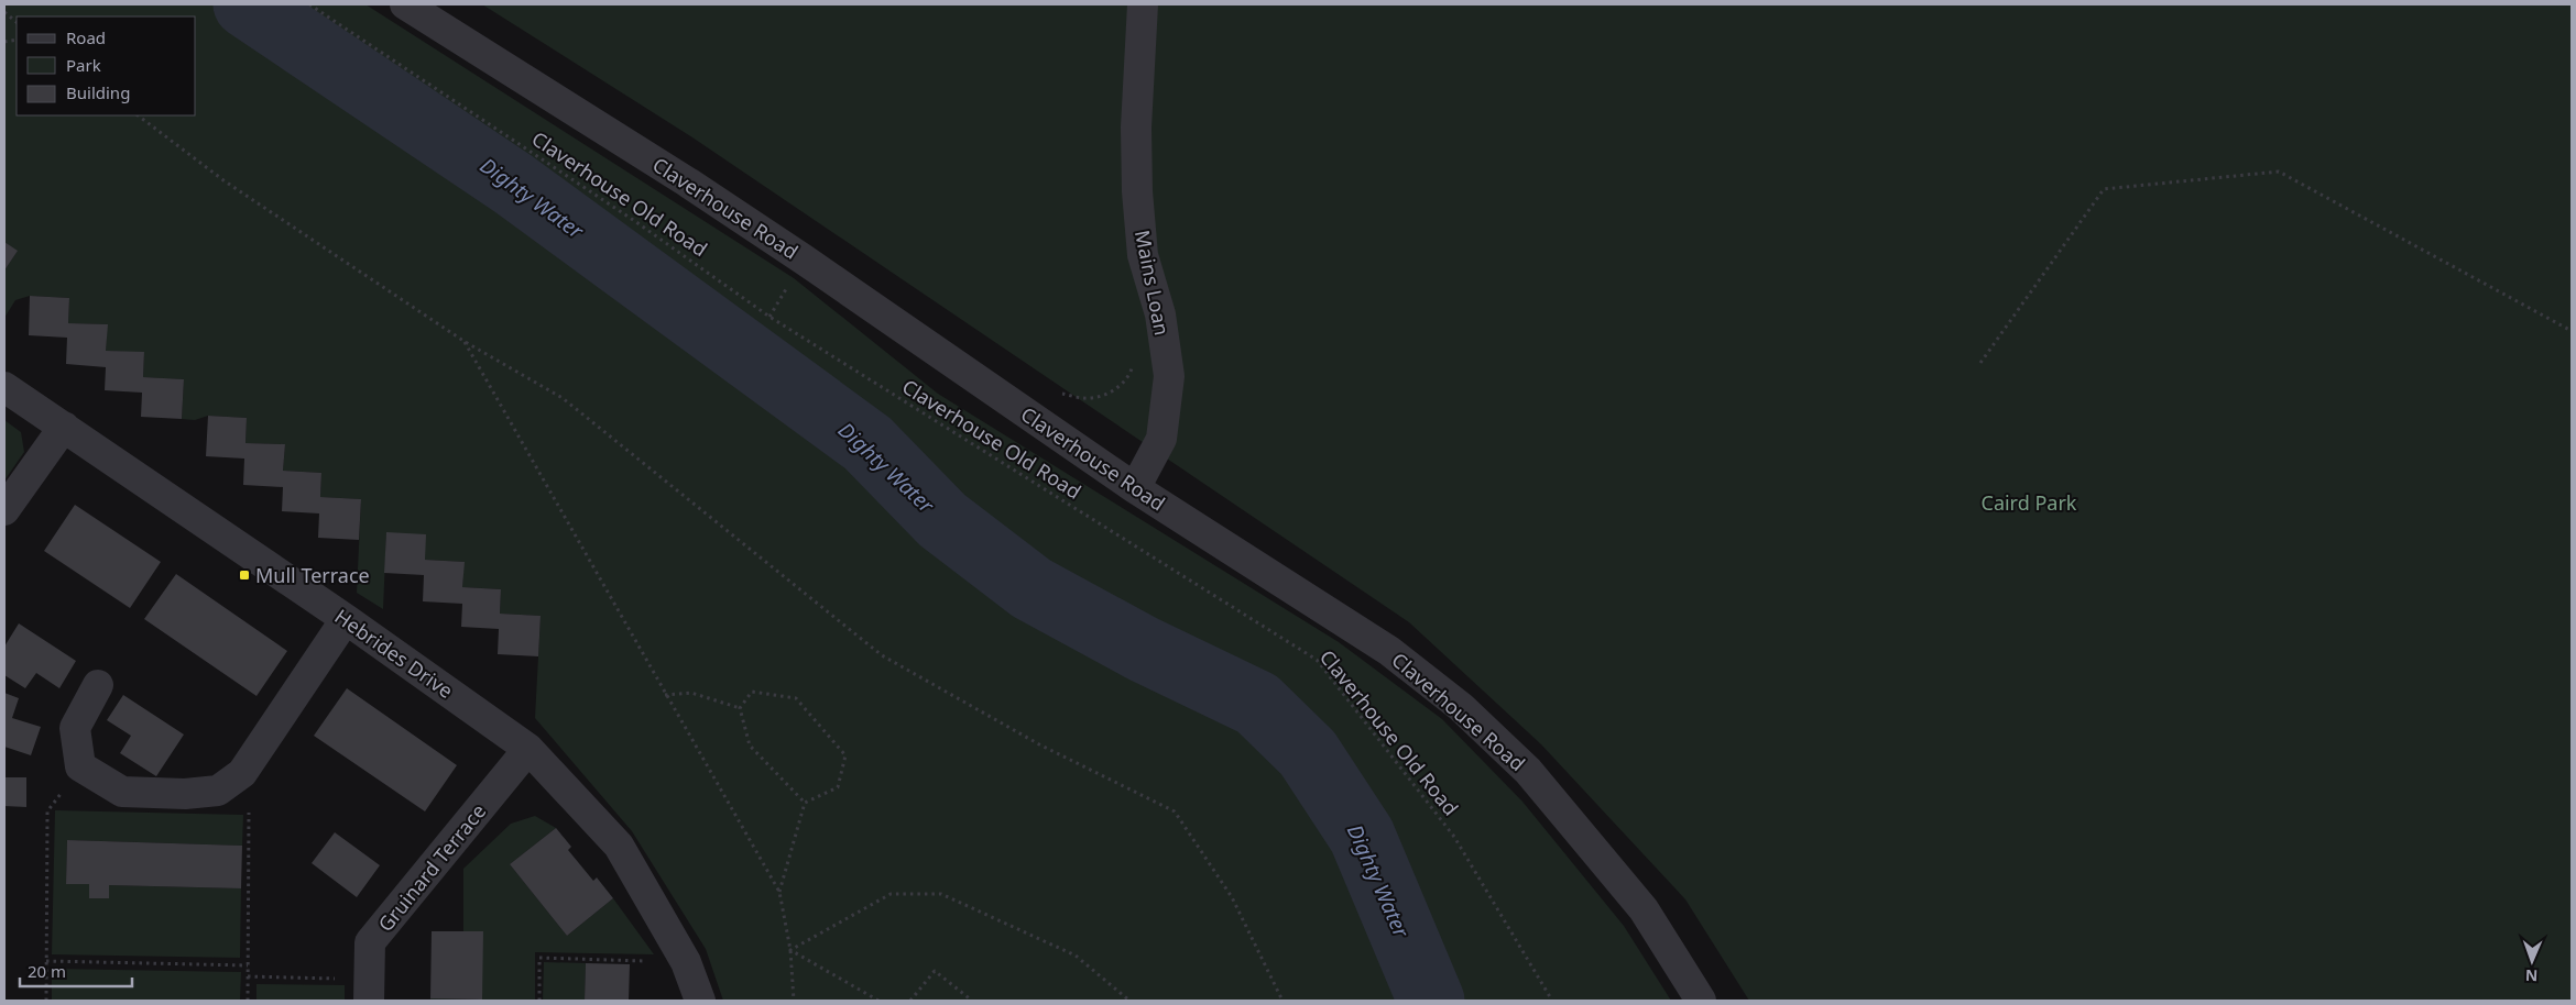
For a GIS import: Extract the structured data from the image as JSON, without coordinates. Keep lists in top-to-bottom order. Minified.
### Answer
{"streets":{"street":["Claverhouse Road","Mains Loan","Hebrides Drive","Gruinard Terrace"],"path":["Claverhouse Old Road"]},"crossings":[["Claverhouse Road","Mains Loan"],["Hebrides Drive","Gruinard Terrace"]],"water":["Dighty Water"],"parks":["Caird Park"],"places":{"transit":["Mull Terrace"]},"legend":["Road","Park","Building"],"scale_bar":"20 m","north":"bottom"}
